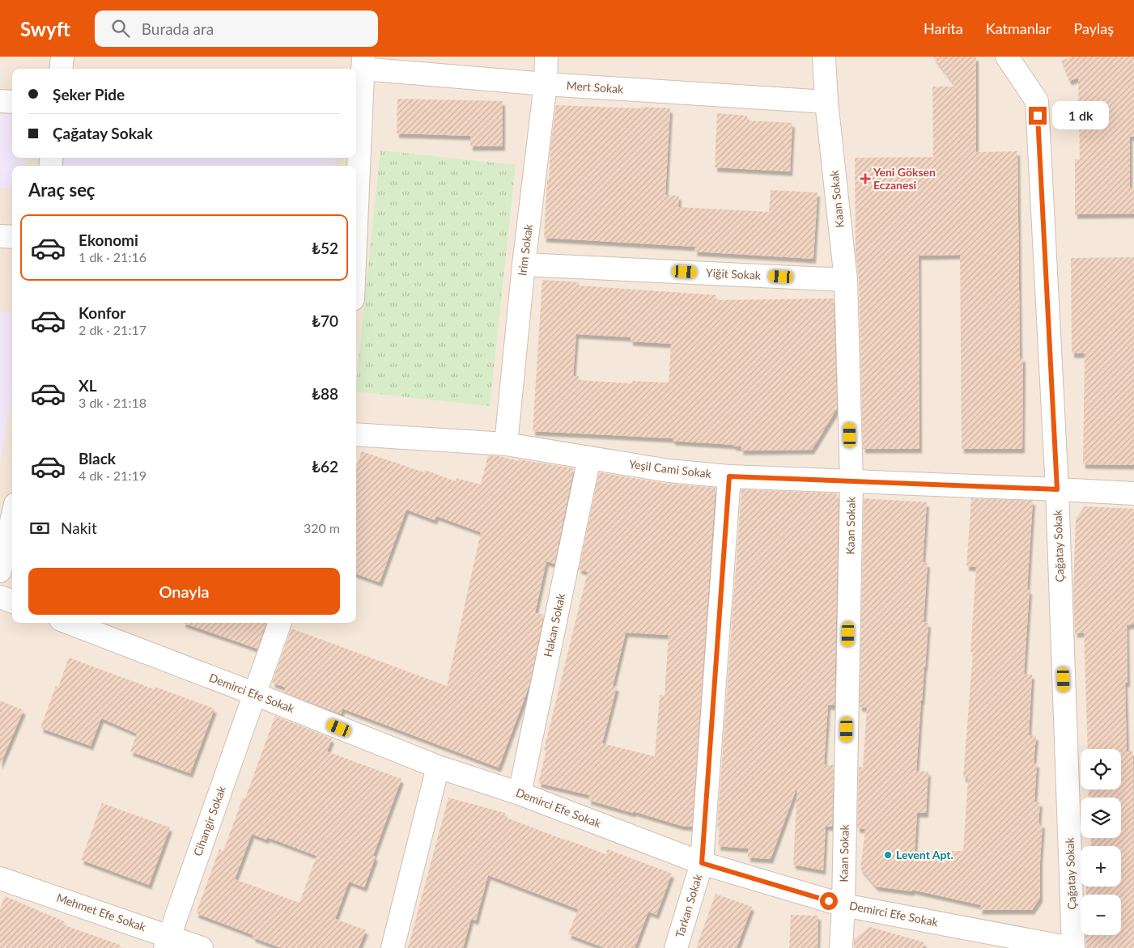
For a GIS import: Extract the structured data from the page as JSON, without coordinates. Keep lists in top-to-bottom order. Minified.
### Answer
{"streets":{"street":["Mert Sokak","Kaan Sokak","Irim Sokak","Yiğit Sokak","Yeşil Cami Sokak","Çağatay Sokak","Hakan Sokak","Demirci Efe Sokak","Cihangir Sokak","Tarkan Sokak","Mehmet Efe Sokak"]},"crossings":[["Mert Sokak","Kaan Sokak"],["Mert Sokak","Irim Sokak"],["Kaan Sokak","Yiğit Sokak"],["Kaan Sokak","Yeşil Cami Sokak"],["Kaan Sokak","Demirci Efe Sokak"],["Irim Sokak","Yiğit Sokak"],["Irim Sokak","Yeşil Cami Sokak"],["Yeşil Cami Sokak","Çağatay Sokak"],["Yeşil Cami Sokak","Hakan Sokak"],["Yeşil Cami Sokak","Tarkan Sokak"],["Çağatay Sokak","Demirci Efe Sokak"],["Hakan Sokak","Demirci Efe Sokak"],["Demirci Efe Sokak","Cihangir Sokak"],["Demirci Efe Sokak","Tarkan Sokak"],["Cihangir Sokak","Mehmet Efe Sokak"]],"places":{"health":["Yeni Göksen Eczanesi"],"other":["Levent Apt."]},"page":{"header":"Swyft","search":"Burada ara","nav":["Harita","Katmanlar","Paylaş"],"banner":["Şeker Pide","Çağatay Sokak"],"bubble":"1 dk","heading":"Araç seç","list":[{"name":"Ekonomi","note":"1 dk · 21:16","value":"₺52"},{"name":"Konfor","note":"2 dk · 21:17","value":"₺70"},{"name":"XL","note":"3 dk · 21:18","value":"₺88"},{"name":"Black","note":"4 dk · 21:19","value":"₺62"}],"pay":["Nakit","320 m"],"buttons":"Onayla","map_buttons":["+","−"]}}
